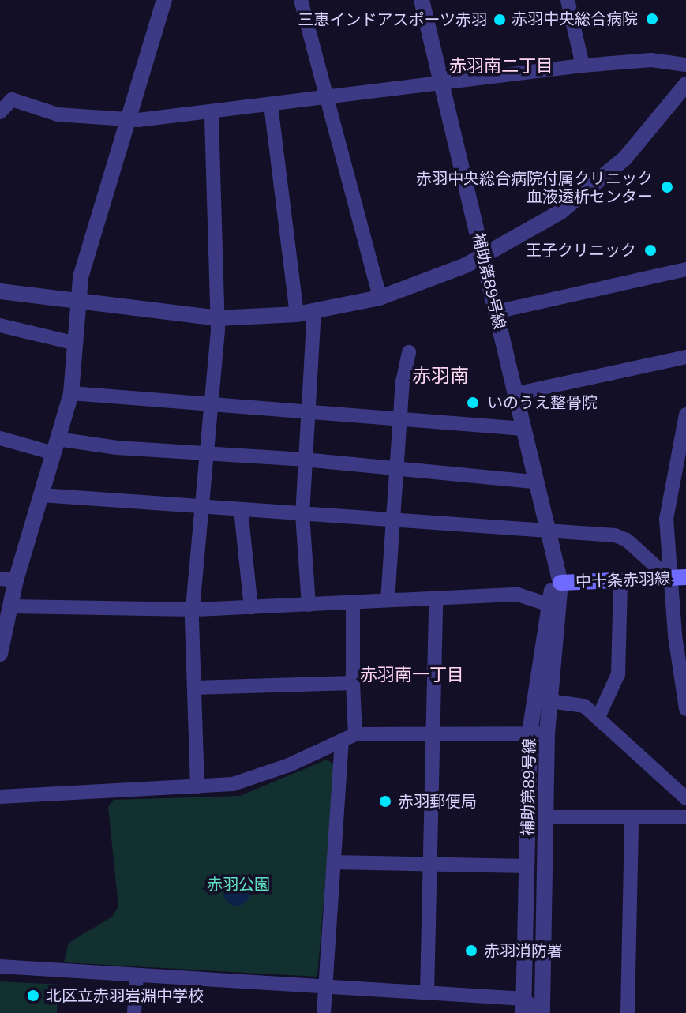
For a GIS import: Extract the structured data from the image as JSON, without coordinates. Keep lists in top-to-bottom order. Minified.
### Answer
{"streets":{"main road":["中十条赤羽線"],"street":["補助第89号線"]},"crossings":[["補助第89号線","中十条赤羽線"]],"districts":["赤羽南二丁目","赤羽南","赤羽南一丁目"],"parks":["赤羽公園"],"places":["赤羽中央総合病院","三恵インドアスポーツ赤羽","赤羽中央総合病院付属クリニック 血液透析センター","王子クリニック","いのうえ整骨院","赤羽郵便局","赤羽消防署","北区立赤羽岩淵中学校"]}
